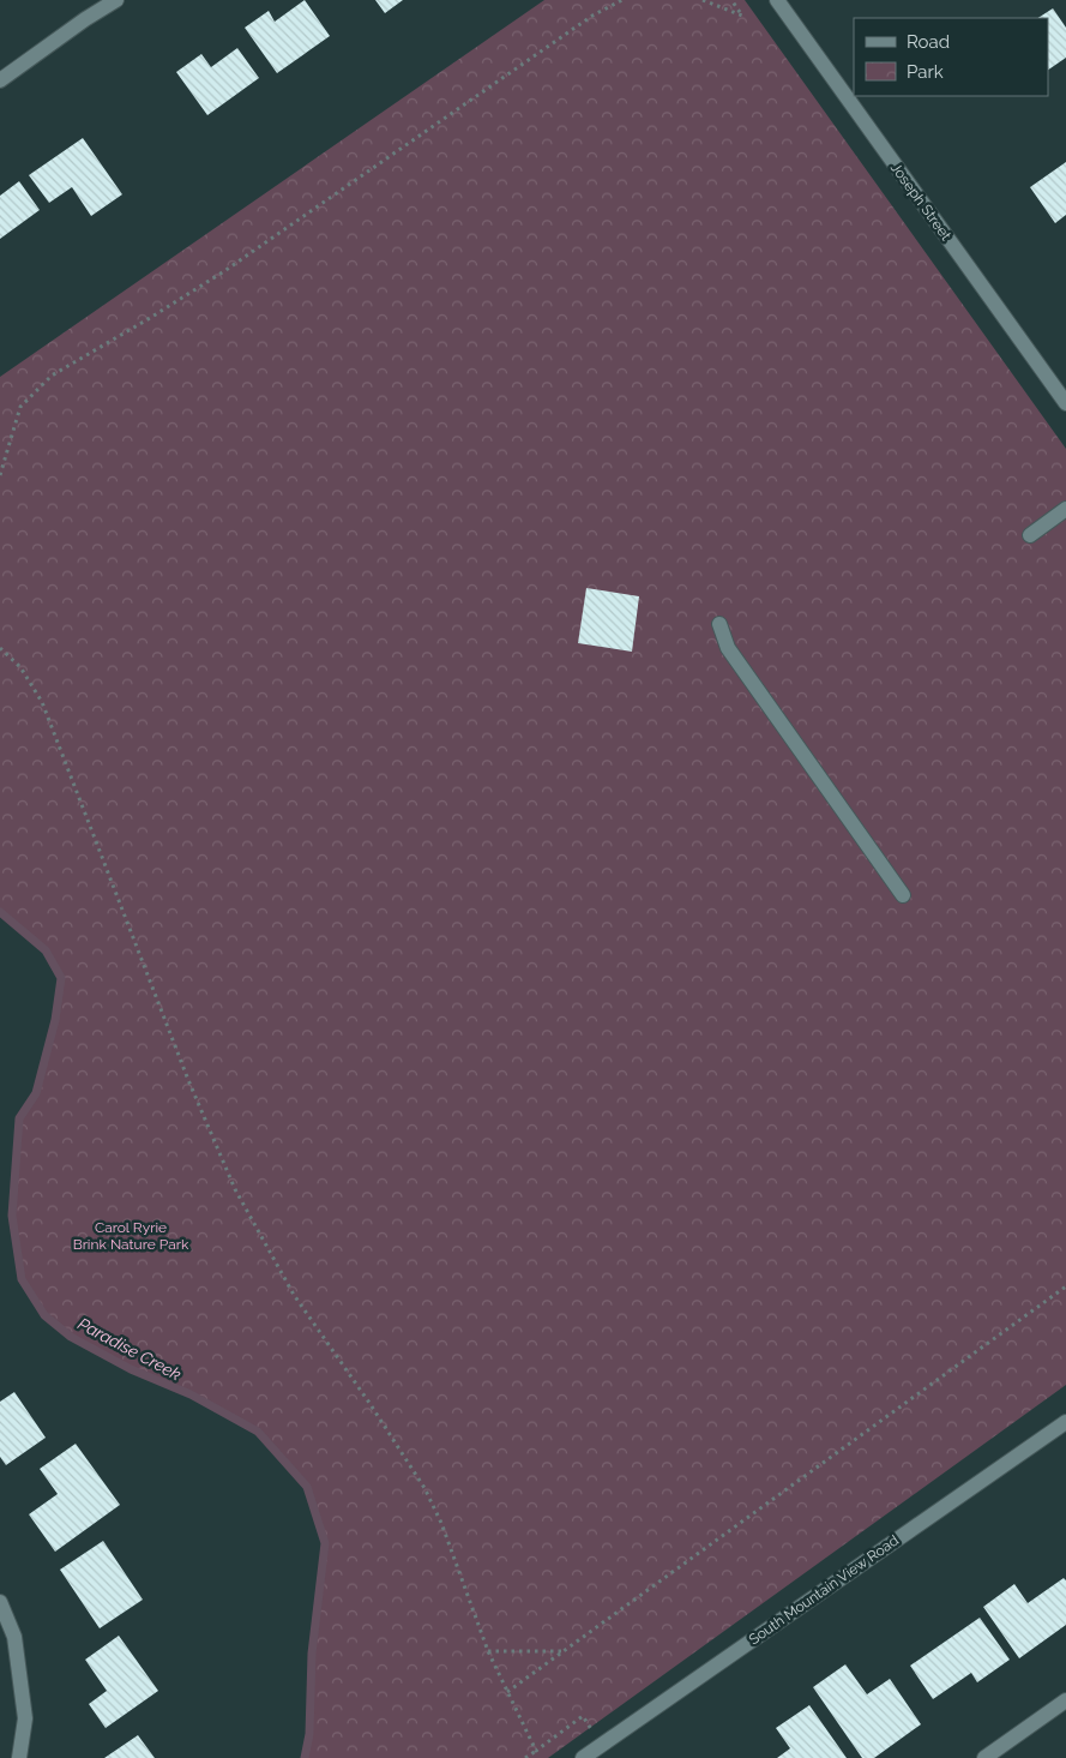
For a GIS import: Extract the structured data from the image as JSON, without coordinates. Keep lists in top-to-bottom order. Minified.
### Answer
{"streets":{"street":["Joseph Street","South Mountain View Road"]},"water":["Paradise Creek"],"parks":["Carol Ryrie Brink Nature Park"],"legend":["Road","Park"]}
